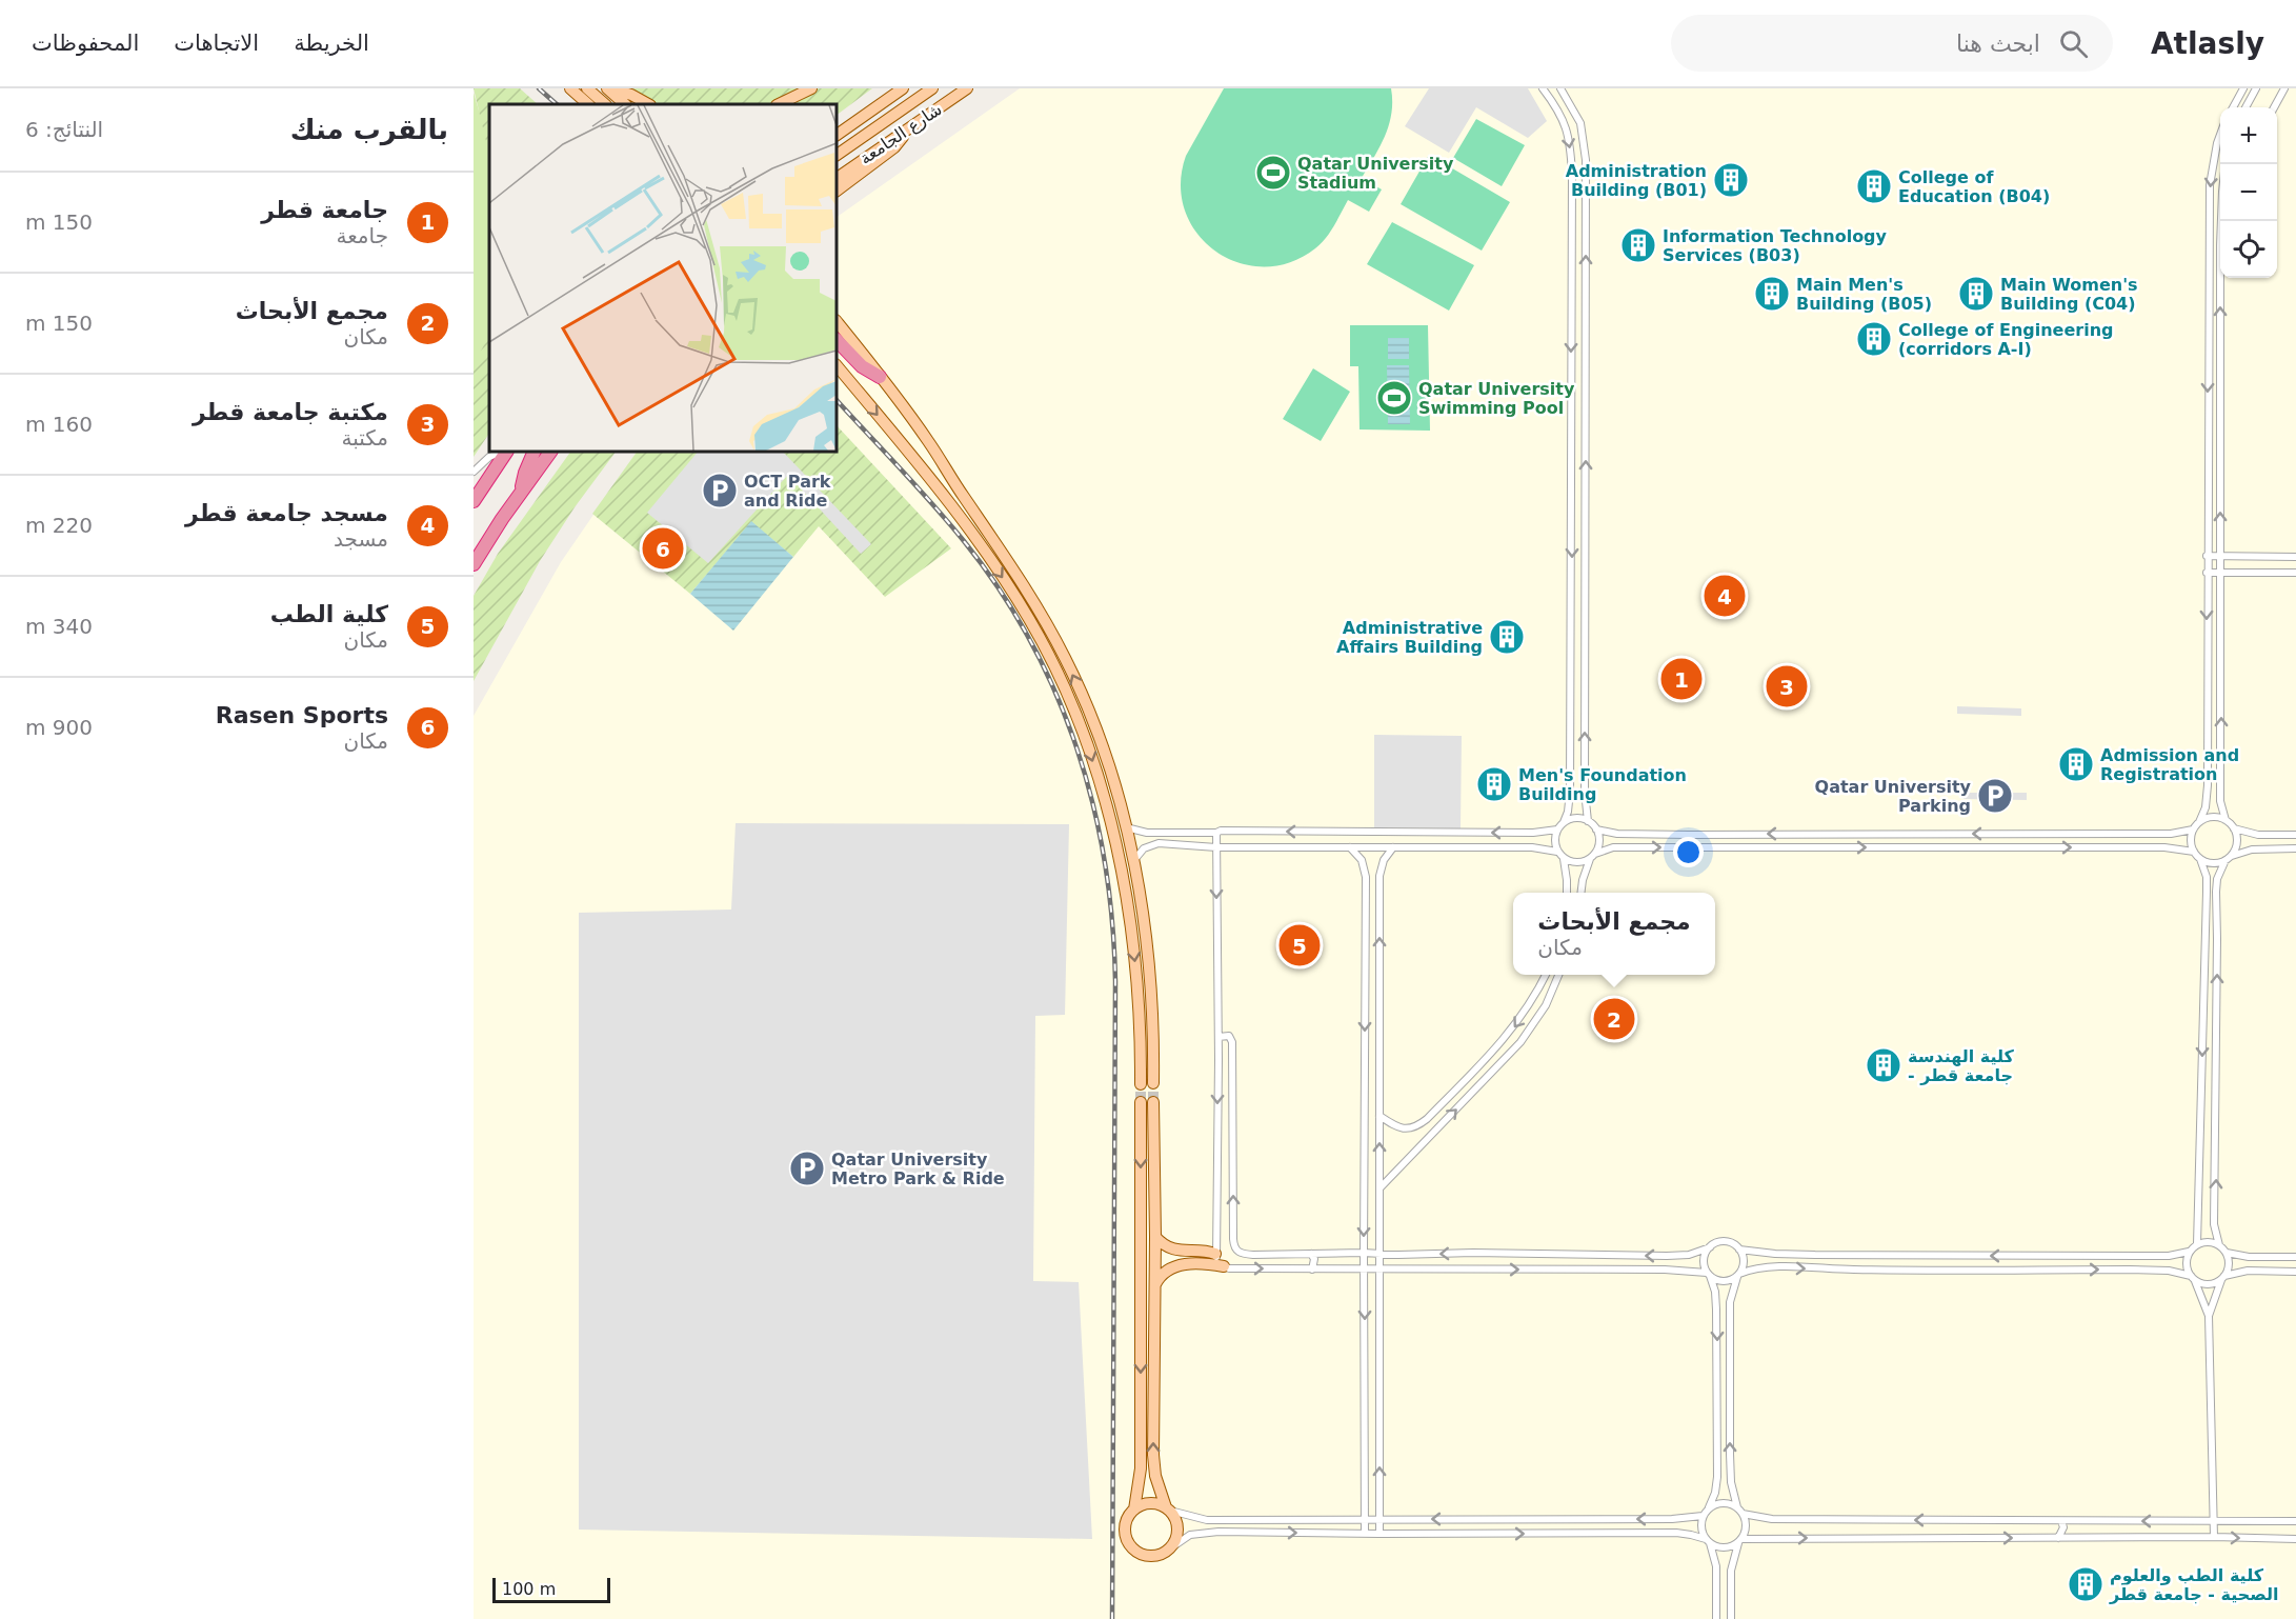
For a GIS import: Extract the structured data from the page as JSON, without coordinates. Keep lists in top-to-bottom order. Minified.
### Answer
{"streets":{"main road":["شارع الجامعة"]},"places":{"sports":["Qatar University Stadium","Qatar University Swimming Pool"],"building":["Administration Building (B01)","College of Education (B04)","Information Technology Services (B03)","Main Men's Building (B05)","Main Women's Building (C04)","College of Engineering (corridors A-I)","Administrative Affairs Building","Admission and Registration","Men's Foundation Building","كلية الهندسة - جامعة قطر","كلية الطب والعلوم الصحية - جامعة قطر"],"parking":["OCT Park and Ride","Qatar University Parking","Qatar University Metro Park & Ride"]},"scale_bar":"100 m","page":{"header":"Atlasly","search":"ابحث هنا","nav":["الخريطة","الاتجاهات","المحفوظات"],"heading":["بالقرب منك","النتائج: 6"],"map_buttons":["+","−"],"list":[{"mark":"1","name":"جامعة قطر","note":"جامعة","value":"150 m"},{"mark":"2","name":"مجمع الأبحاث","note":"مكان","value":"150 m"},{"mark":"3","name":"مكتبة جامعة قطر","note":"مكتبة","value":"160 m"},{"mark":"4","name":"مسجد جامعة قطر","note":"مسجد","value":"220 m"},{"mark":"5","name":"كلية الطب","note":"مكان","value":"340 m"},{"mark":"6","name":"Rasen Sports","note":"مكان","value":"900 m"}],"pins":["6","4","1","3","5","2"],"popup":["مجمع الأبحاث","مكان"],"scale":"100 m"}}
